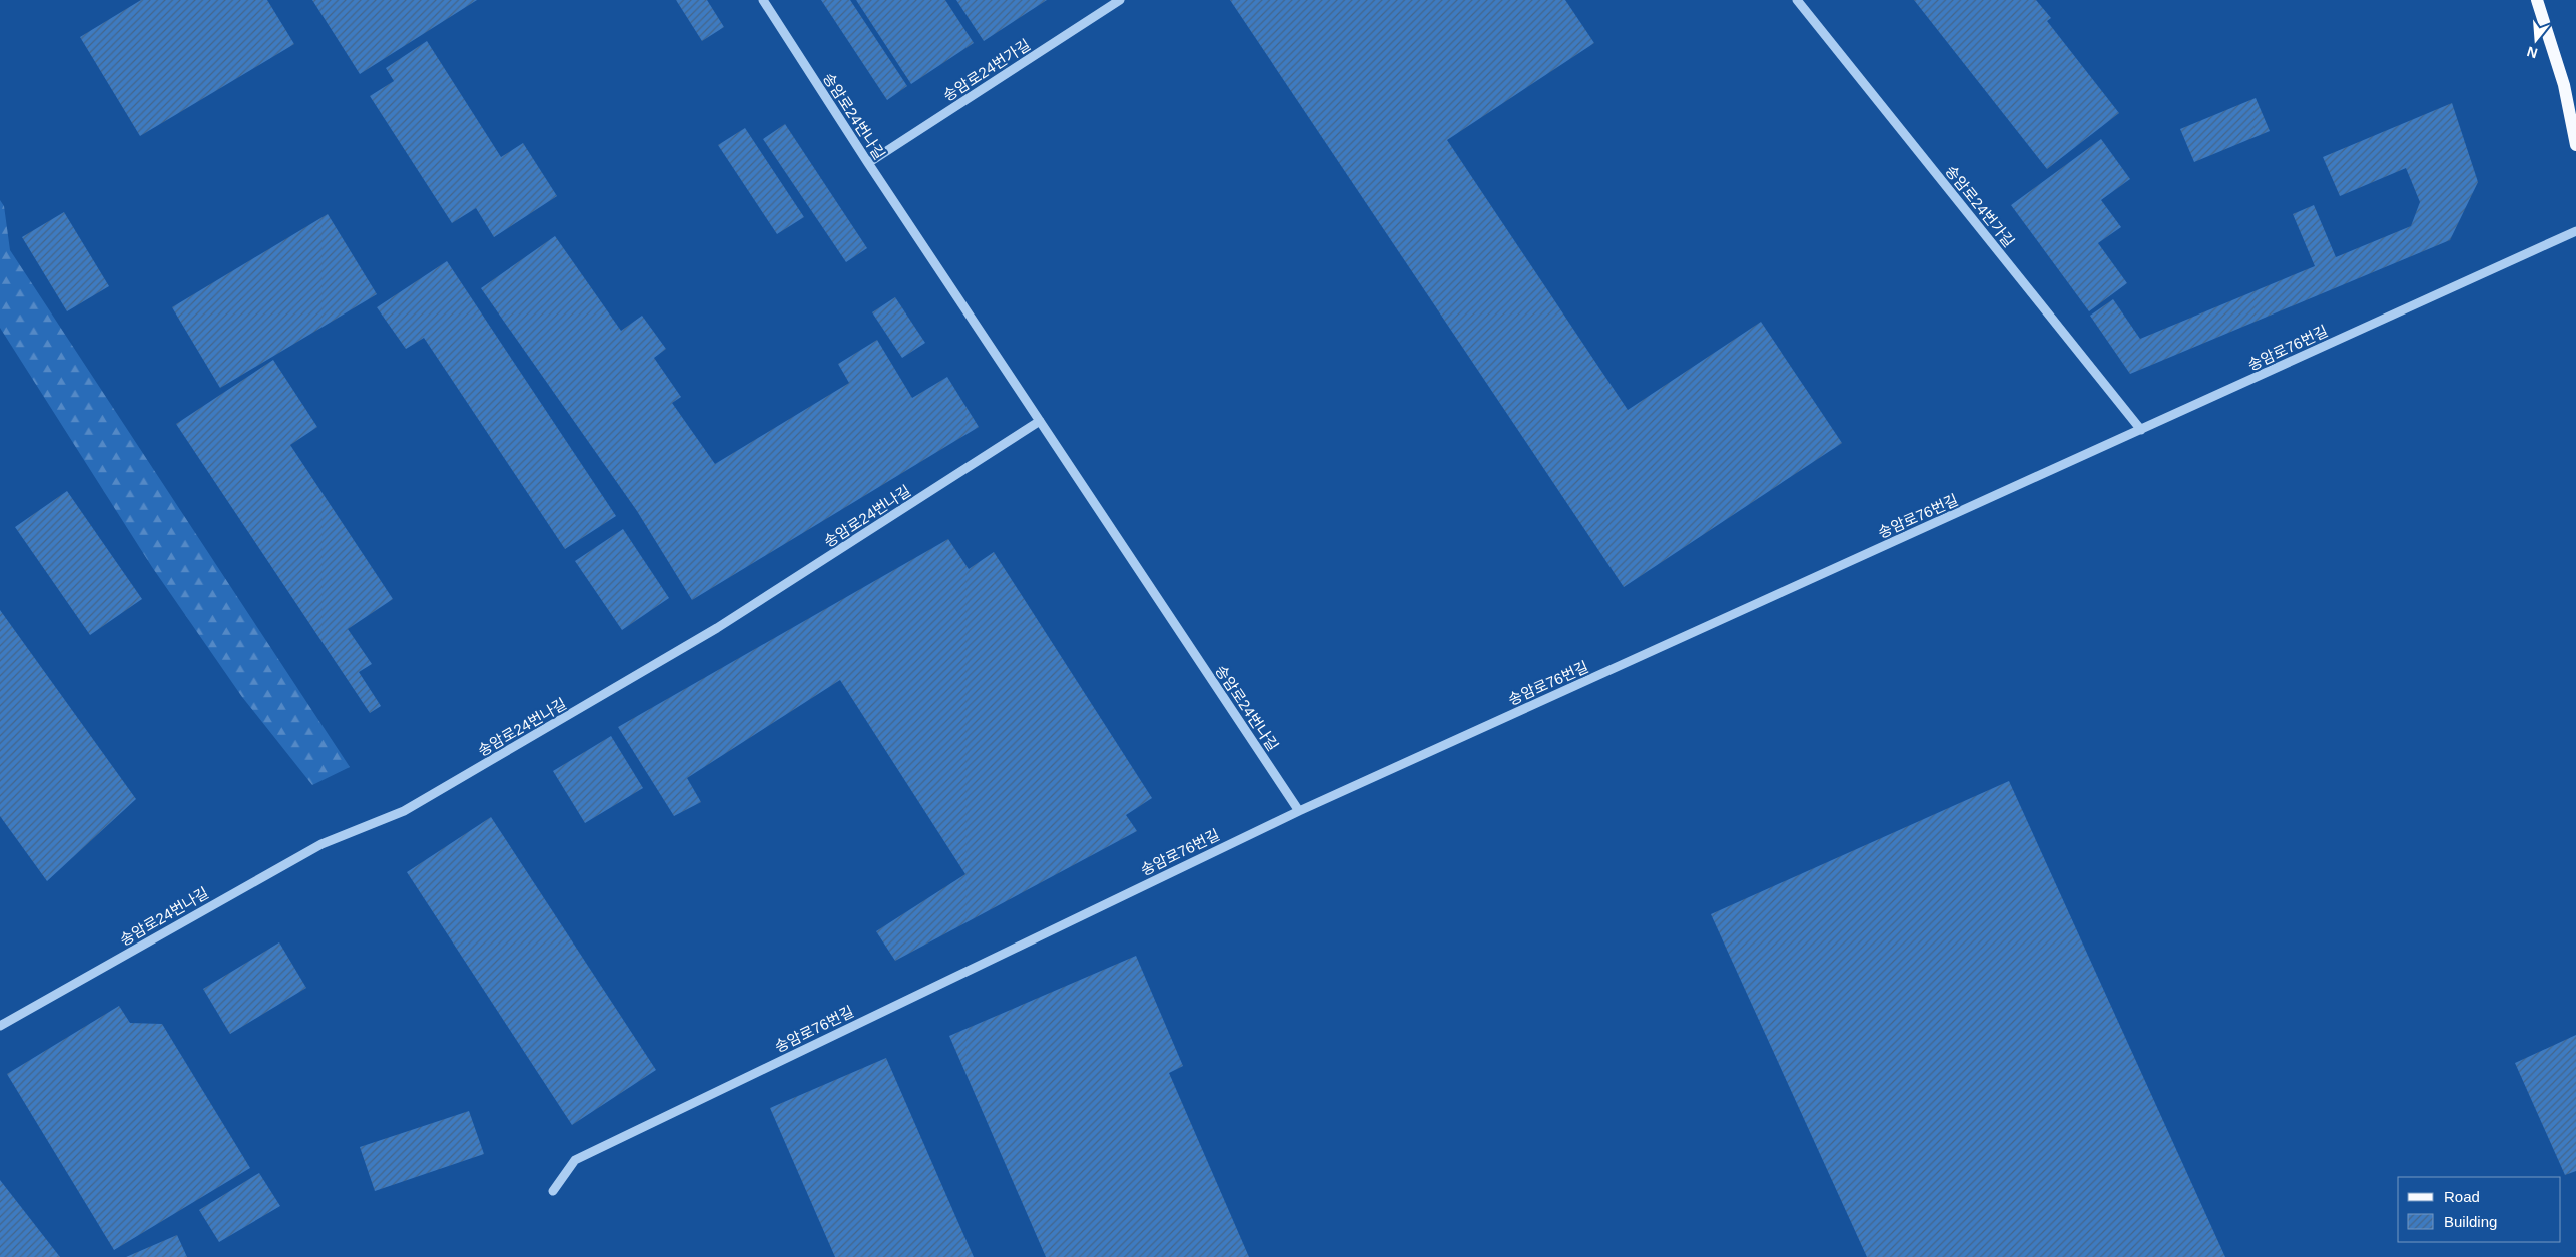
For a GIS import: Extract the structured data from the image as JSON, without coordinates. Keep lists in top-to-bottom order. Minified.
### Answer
{"streets":{"street":["송암로24번가길","송암로24번나길","송암로76번길"]},"crossings":[["송암로24번가길","송암로24번나길"],["송암로24번가길","송암로76번길"],["송암로24번나길","송암로76번길"]],"legend":["Road","Building"],"north":"bottom"}
